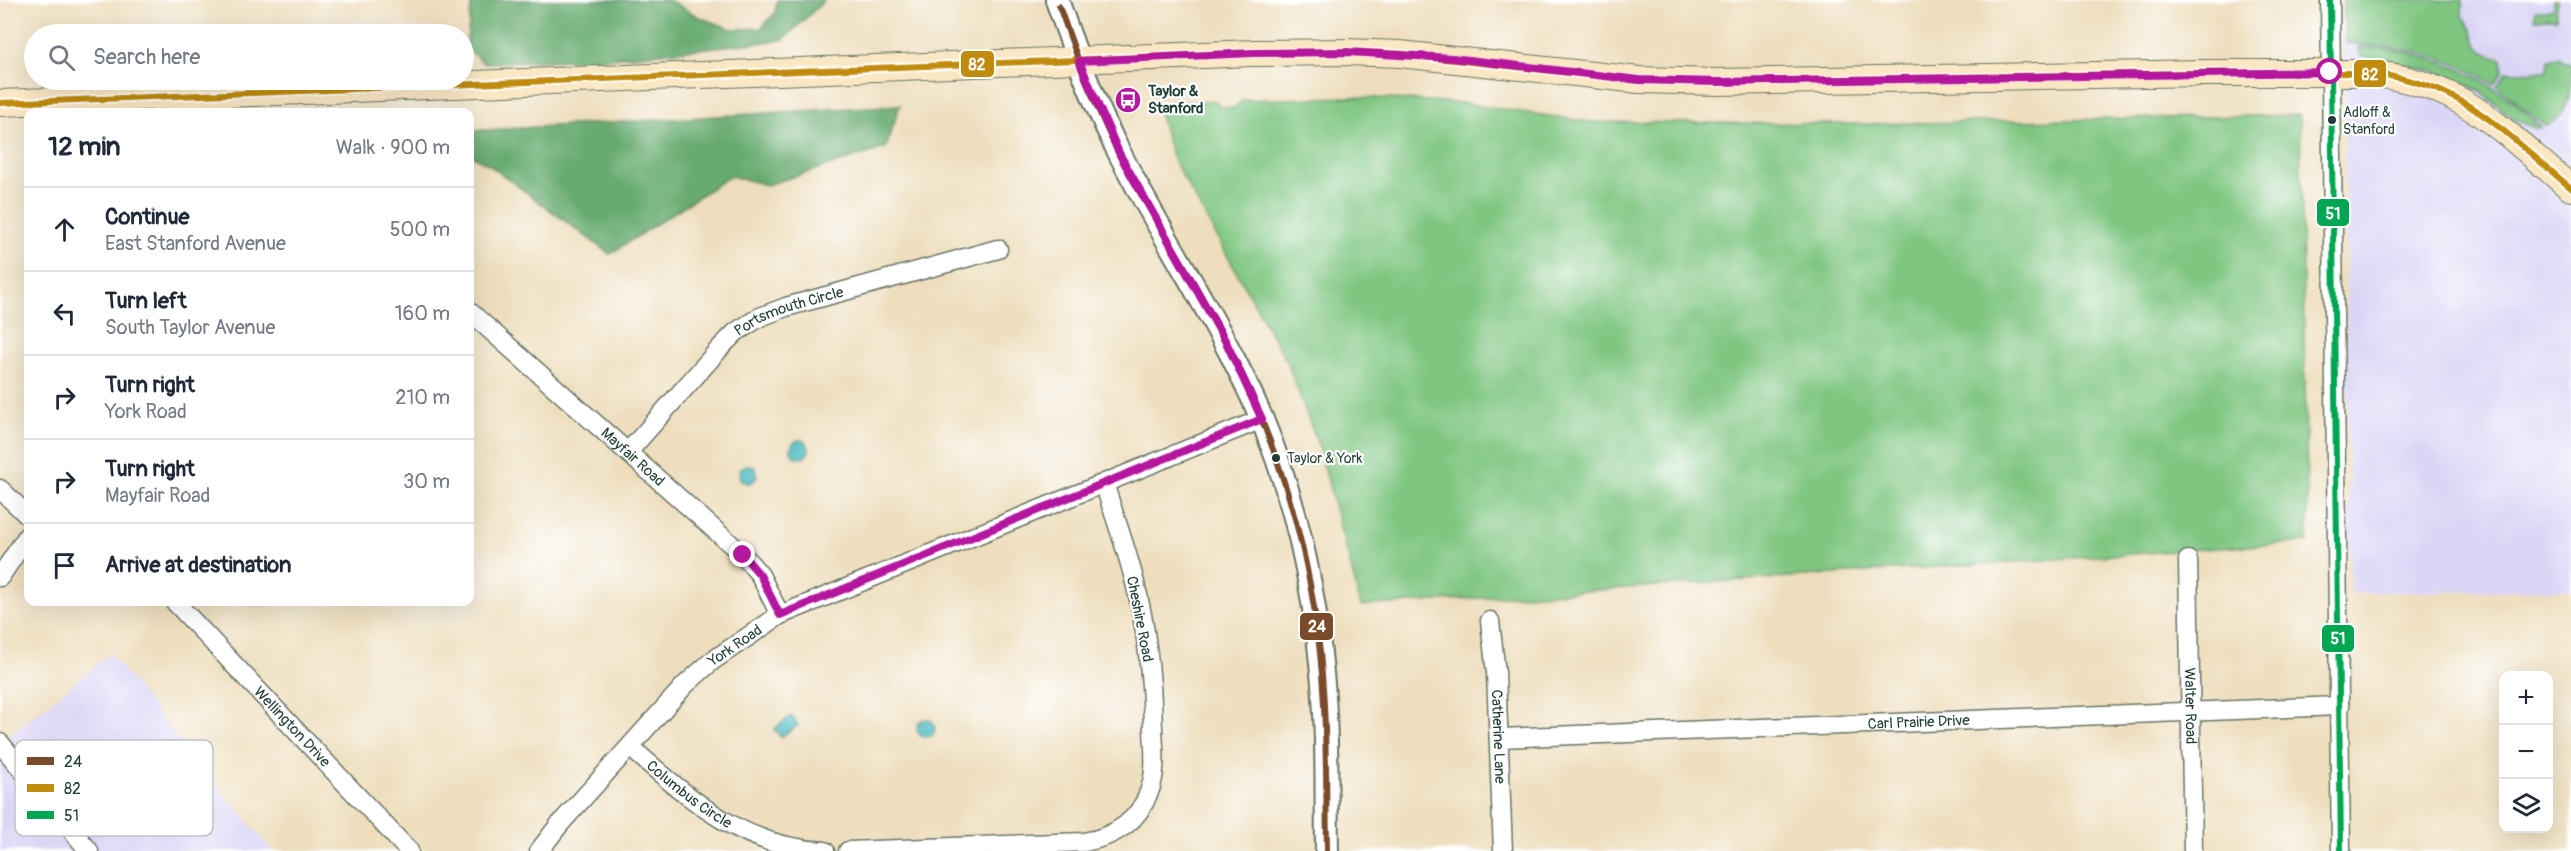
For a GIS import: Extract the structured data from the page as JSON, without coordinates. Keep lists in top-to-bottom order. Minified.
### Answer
{"streets":{"street":["Portsmouth Circle","Mayfair Road","Cheshire Road","York Road","Walter Road","Carl Prairie Drive","Wellington Drive","Catherine Lane","Columbus Circle"]},"crossings":[["Portsmouth Circle","Mayfair Road"],["Mayfair Road","York Road"],["Cheshire Road","York Road"],["York Road","Columbus Circle"],["Walter Road","Carl Prairie Drive"],["Carl Prairie Drive","Catherine Lane"]],"places":{"bus stop":["Taylor & Stanford"],"other":["Adloff & Stanford","Taylor & York"]},"lines":["transit line 51","transit line 24","transit line 82"],"legend":["24","82","51"],"page":{"search":"Search here","heading":["12 min","Walk · 900 m"],"list":[["Continue","East Stanford Avenue","500 m"],["Turn left","South Taylor Avenue","160 m"],["Turn right","York Road","210 m"],["Turn right","Mayfair Road","30 m"],"Arrive at destination"],"map_buttons":["+","−"]}}
